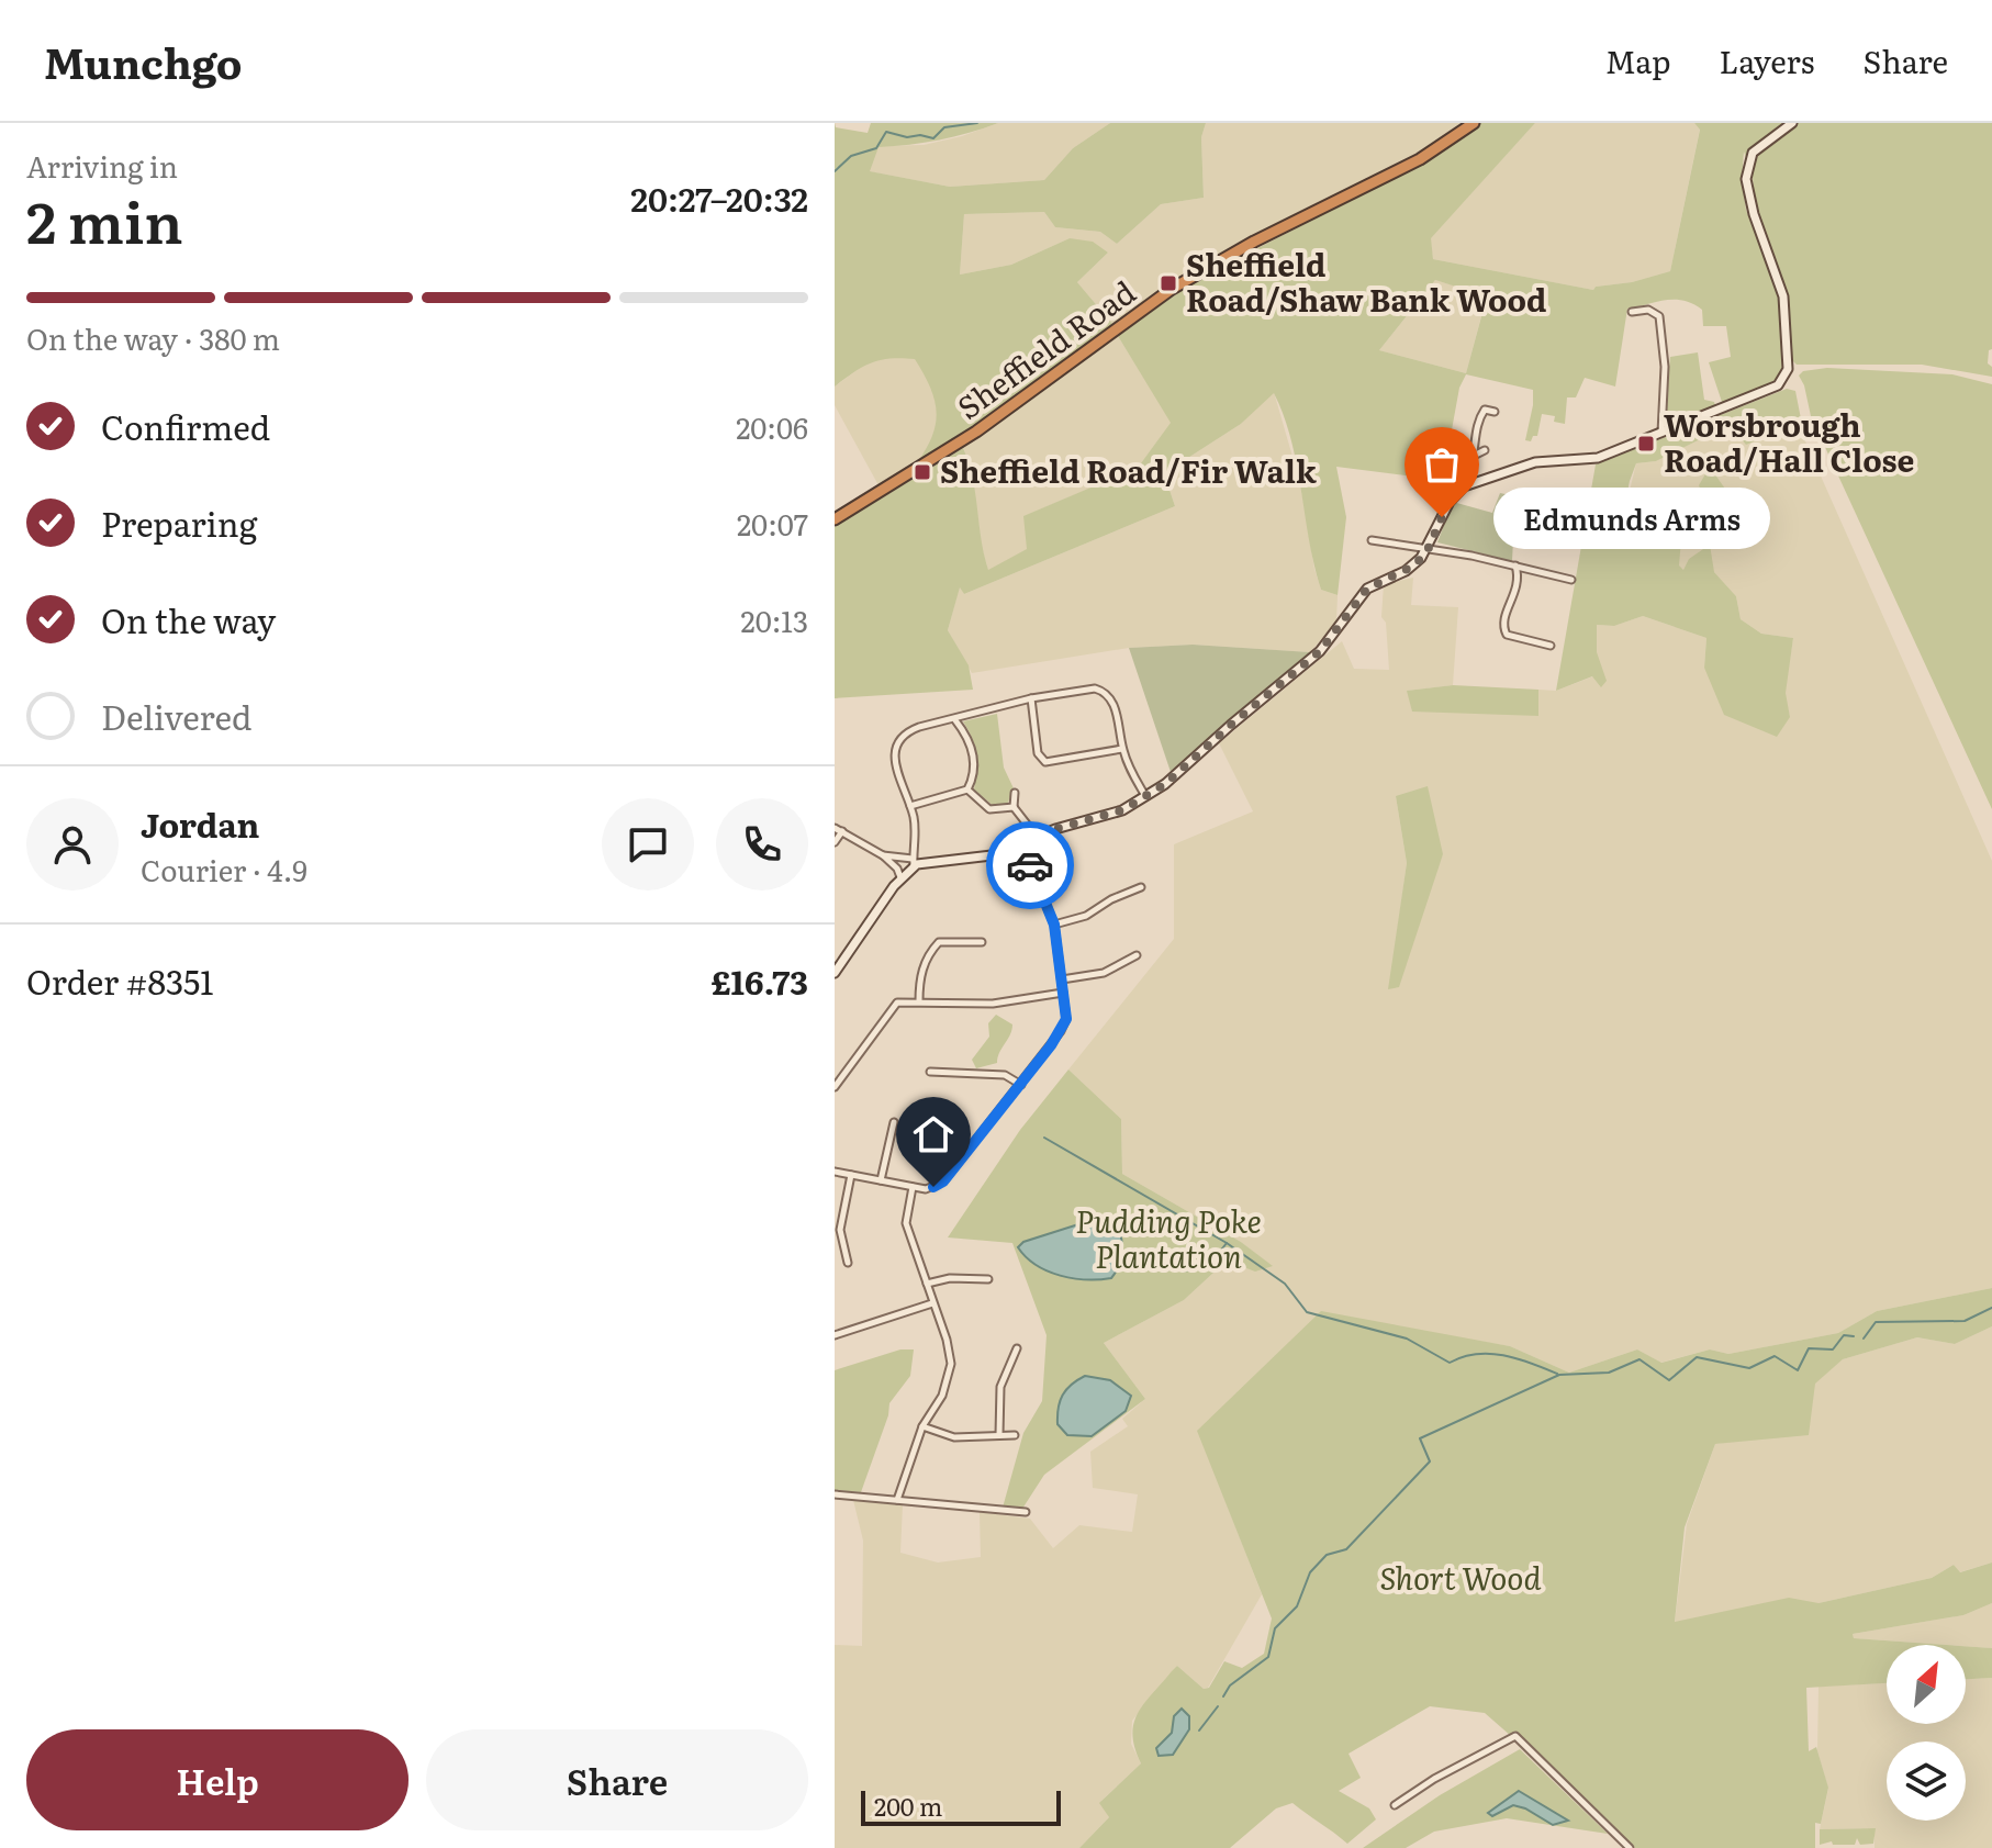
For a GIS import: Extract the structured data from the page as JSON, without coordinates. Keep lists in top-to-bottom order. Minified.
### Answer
{"streets":{"highway":["Sheffield Road"]},"parks":["Pudding Poke Plantation","Short Wood"],"places":{"transit":["Sheffield Road/Shaw Bank Wood","Worsbrough Road/Hall Close","Sheffield Road/Fir Walk"],"other":["Edmunds Arms"]},"scale_bar":"200 m","north":"top right","page":{"header":"Munchgo","nav":["Map","Layers","Share"],"heading":["2 min","Arriving in","20:27–20:32"],"panel":["Jordan","Courier · 4.9","Order #8351","£16.73"],"bar":"On the way · 380 m","list":[["Confirmed","20:06"],["Preparing","20:07"],["On the way","20:13"],"Delivered"],"bubble":"Edmunds Arms","buttons":["Help","Share"],"scale":"200 m"}}
